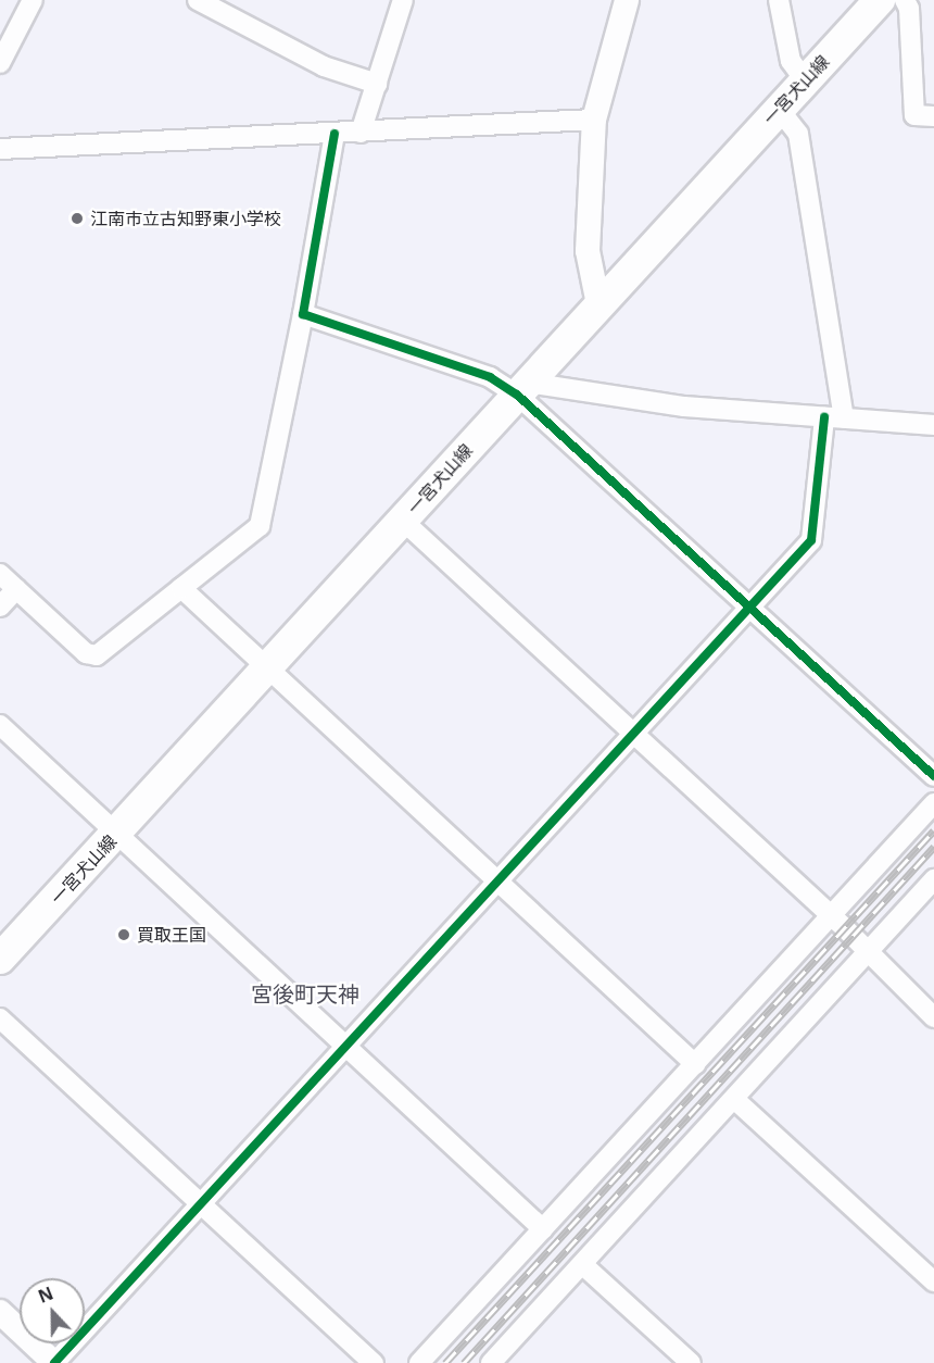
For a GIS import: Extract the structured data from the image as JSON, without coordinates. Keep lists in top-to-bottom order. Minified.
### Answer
{"streets":{"main road":["一宮犬山線"]},"districts":["宮後町天神"],"places":["江南市立古知野東小学校","買取王国"],"north":"top"}
